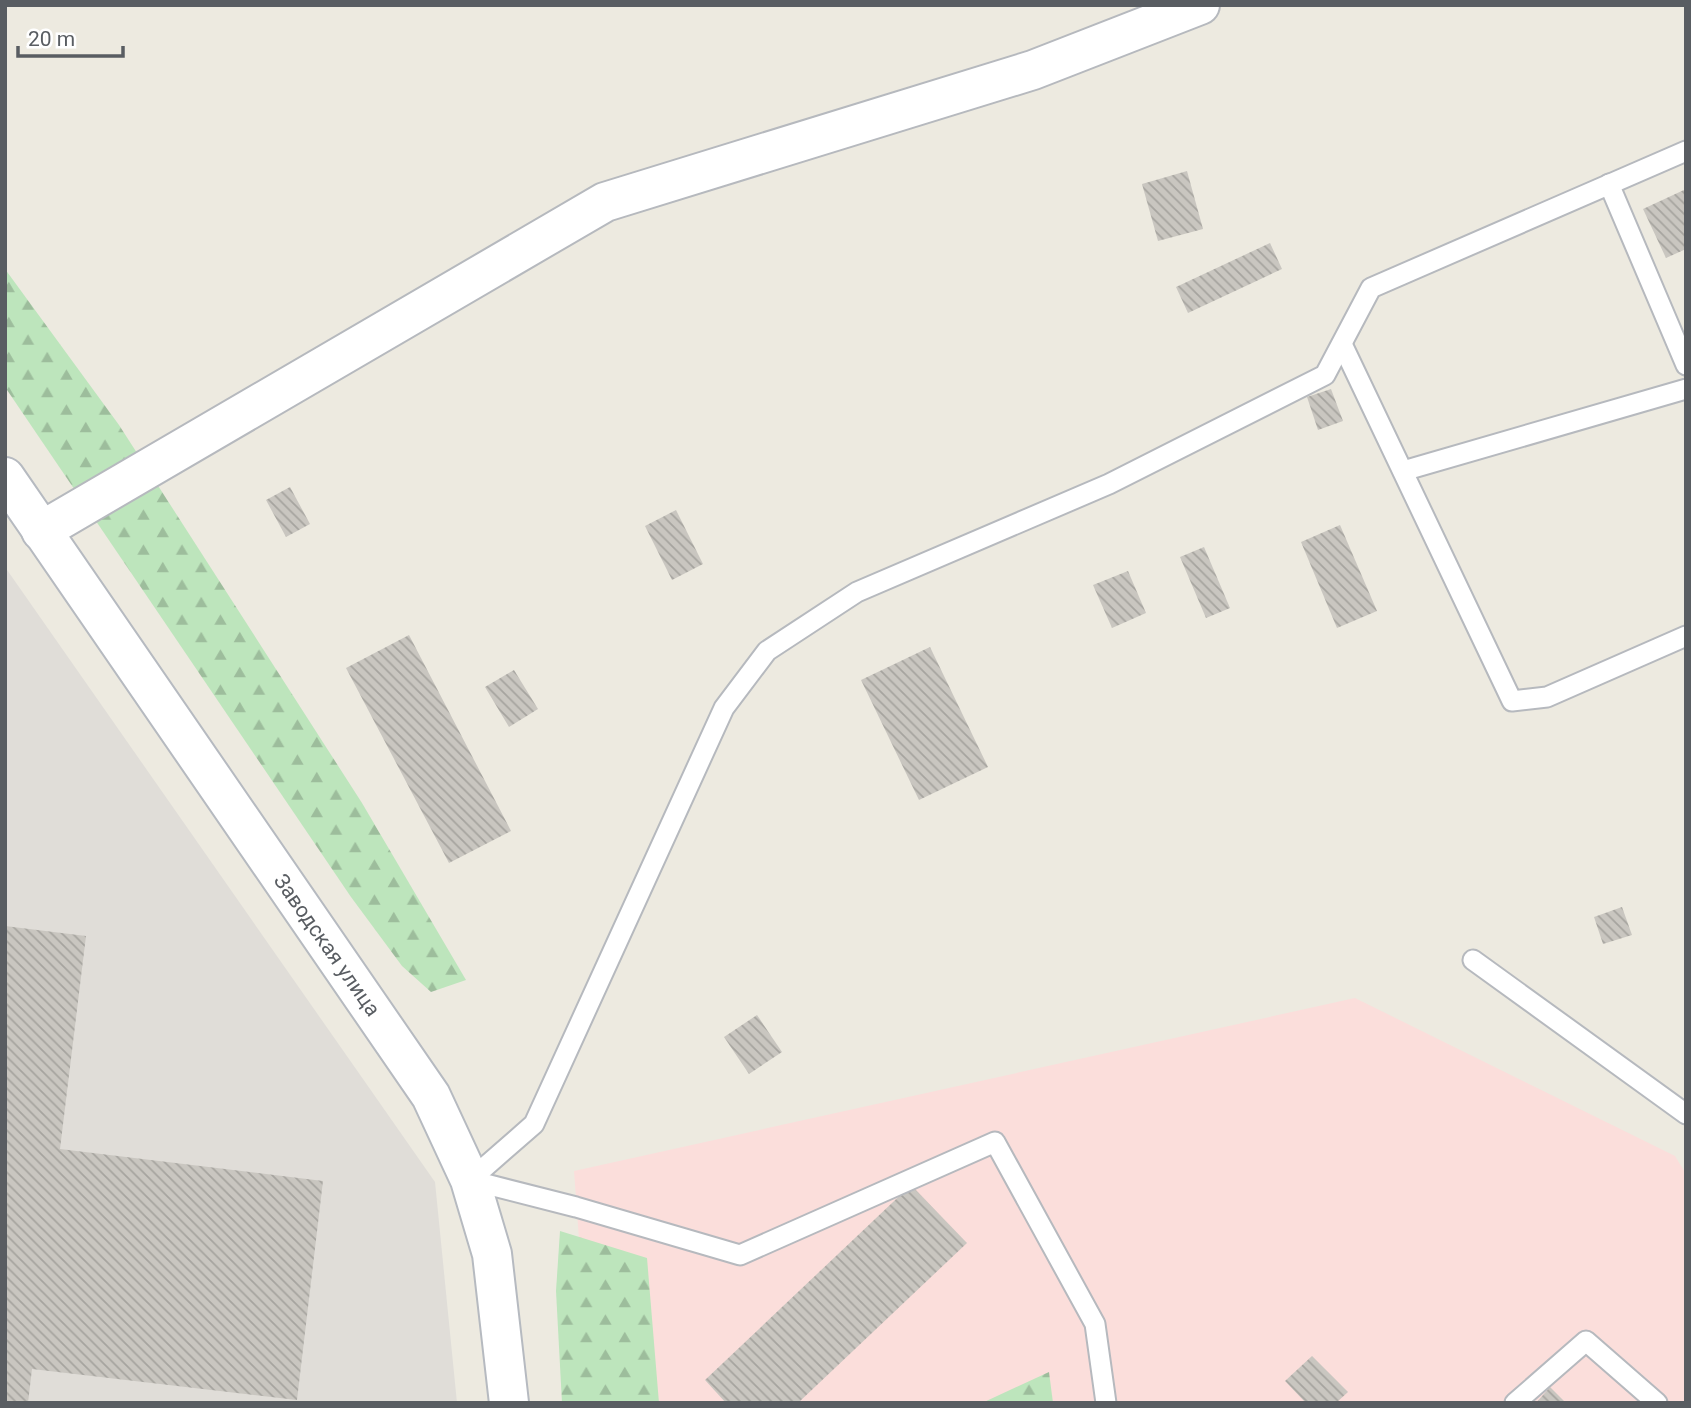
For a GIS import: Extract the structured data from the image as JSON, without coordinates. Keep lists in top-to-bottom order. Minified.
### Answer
{"streets":{"street":["Заводская улица"]},"scale_bar":"20 m"}
